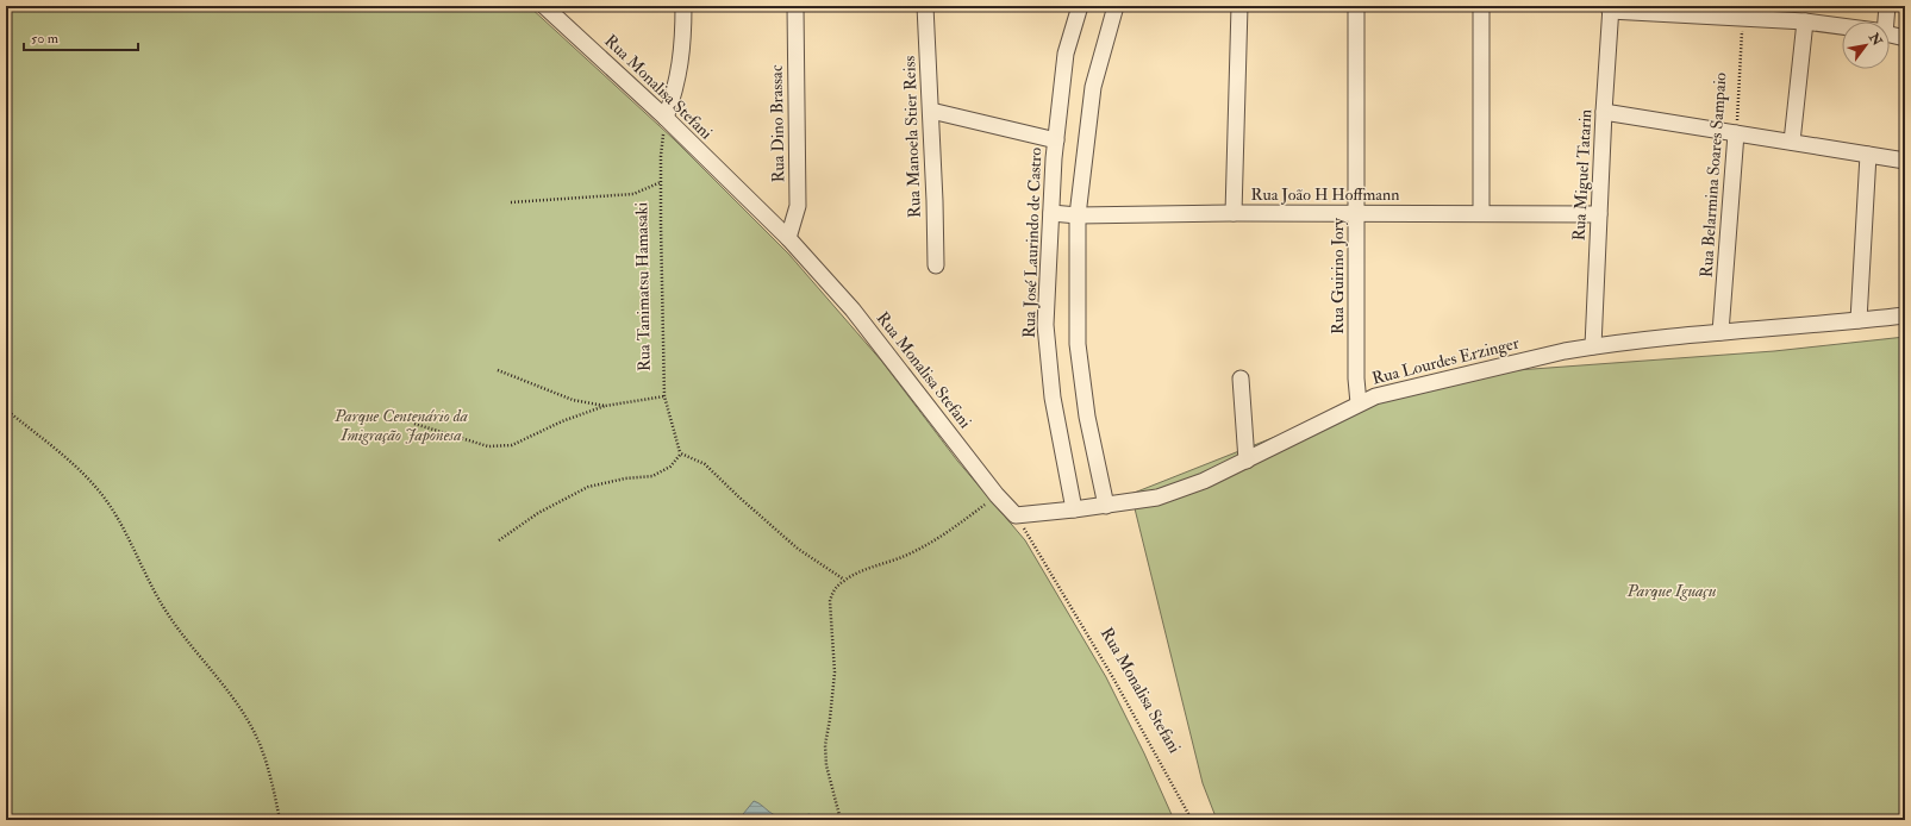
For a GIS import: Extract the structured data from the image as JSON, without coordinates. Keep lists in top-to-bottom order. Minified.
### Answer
{"streets":{"street":["Rua Monalisa Stefani","Rua Dino Brassac","Rua Manoela Stier Reiss","Rua Miguel Tatarin","Rua Belarmina Soares Sampaio","Rua João H Hoffmann","Rua José Laurindo de Castro","Rua Guirino Jory","Rua Lourdes Erzinger"],"path":["Rua Tanimatsu Hamasaki"]},"crossings":[["Rua Monalisa Stefani","Rua Dino Brassac"],["Rua Monalisa Stefani","Rua Tanimatsu Hamasaki"],["Rua Monalisa Stefani","Rua Lourdes Erzinger"],["Rua Miguel Tatarin","Rua João H Hoffmann"],["Rua Miguel Tatarin","Rua Lourdes Erzinger"],["Rua Belarmina Soares Sampaio","Rua Lourdes Erzinger"],["Rua João H Hoffmann","Rua José Laurindo de Castro"],["Rua João H Hoffmann","Rua Guirino Jory"],["Rua José Laurindo de Castro","Rua Lourdes Erzinger"],["Rua Guirino Jory","Rua Lourdes Erzinger"]],"parks":["Parque Centenário da Imigração Japonesa","Parque Iguaçu"],"scale_bar":"50 m","north":"top right"}
